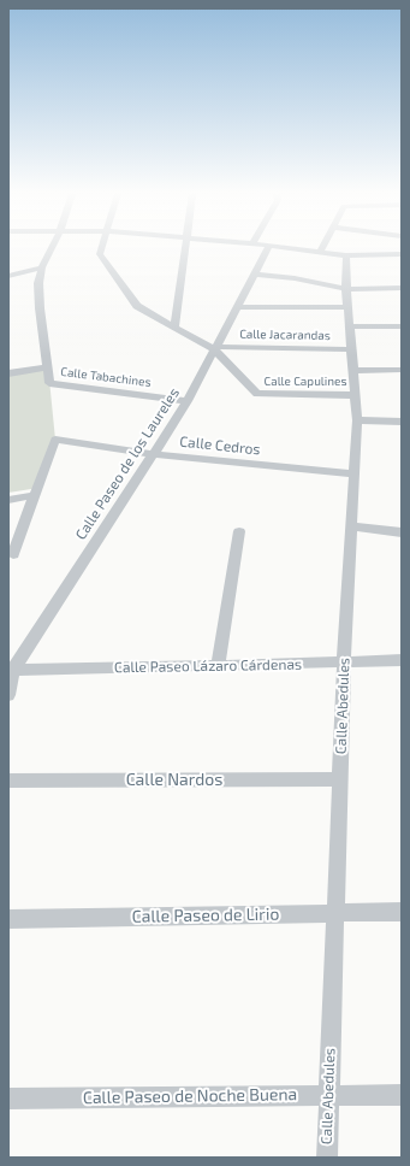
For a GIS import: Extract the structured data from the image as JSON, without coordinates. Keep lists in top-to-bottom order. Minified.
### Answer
{"streets":{"street":["Calle Jacarandas","Calle Tabachines","Calle Capulines","Calle Cedros","Calle Paseo de los Laureles","Calle Paseo Lázaro Cárdenas","Calle Abedules","Calle Nardos","Calle Paseo de Lirio","Calle Paseo de Noche Buena"]},"crossings":[["Calle Jacarandas","Calle Capulines"],["Calle Jacarandas","Calle Paseo de los Laureles"],["Calle Jacarandas","Calle Abedules"],["Calle Tabachines","Calle Paseo de los Laureles"],["Calle Capulines","Calle Paseo de los Laureles"],["Calle Capulines","Calle Abedules"],["Calle Cedros","Calle Paseo de los Laureles"],["Calle Cedros","Calle Abedules"],["Calle Paseo de los Laureles","Calle Paseo Lázaro Cárdenas"],["Calle Paseo Lázaro Cárdenas","Calle Abedules"],["Calle Abedules","Calle Nardos"],["Calle Abedules","Calle Paseo de Lirio"],["Calle Abedules","Calle Paseo de Noche Buena"]]}
